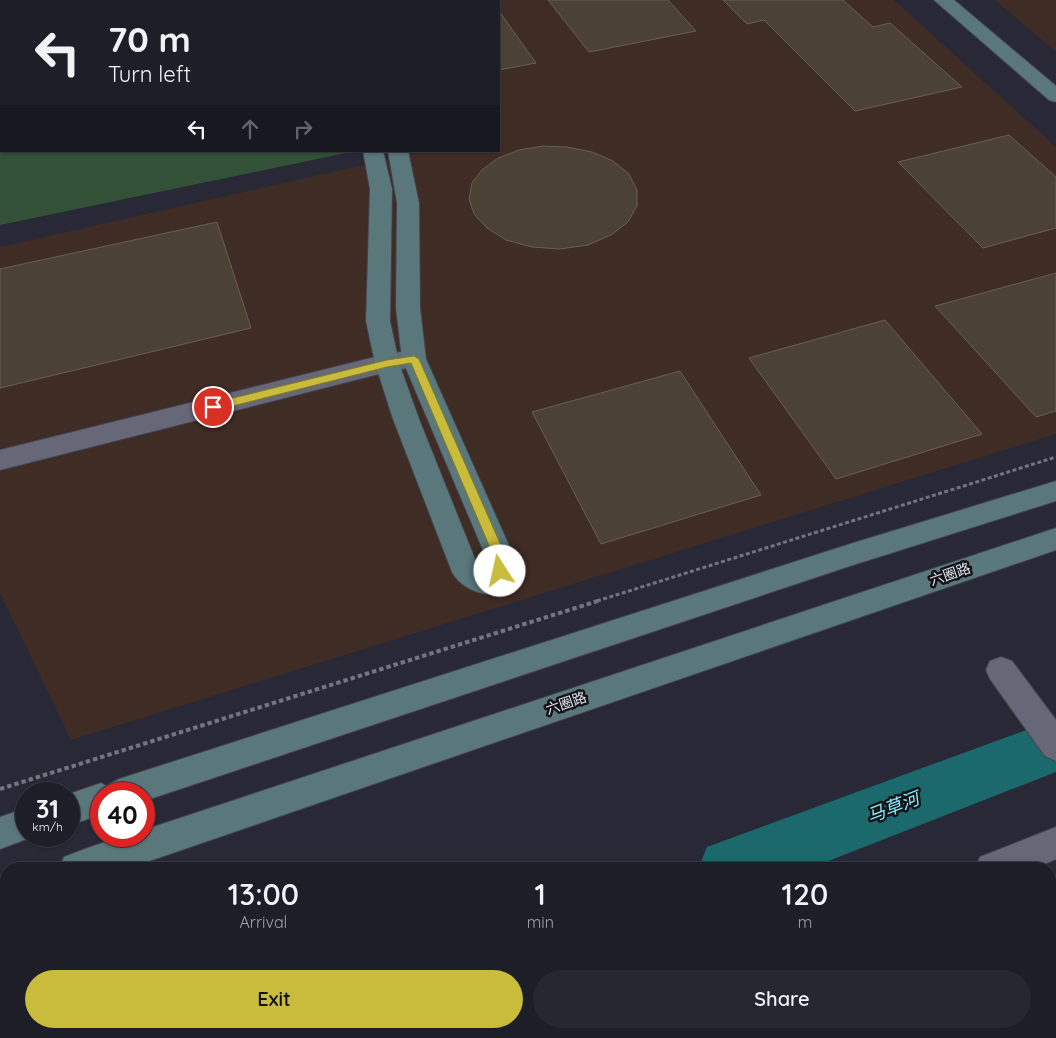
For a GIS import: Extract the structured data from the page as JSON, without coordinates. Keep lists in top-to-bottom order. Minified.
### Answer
{"streets":{"main road":["六圈路"]},"water":["马草河"],"page":{"turn":["70 m","Turn left"],"speed":"31 km/h","limit":"40","eta":["13:00","Arrival","1","min","120","m"],"buttons":["Exit","Share"]}}
